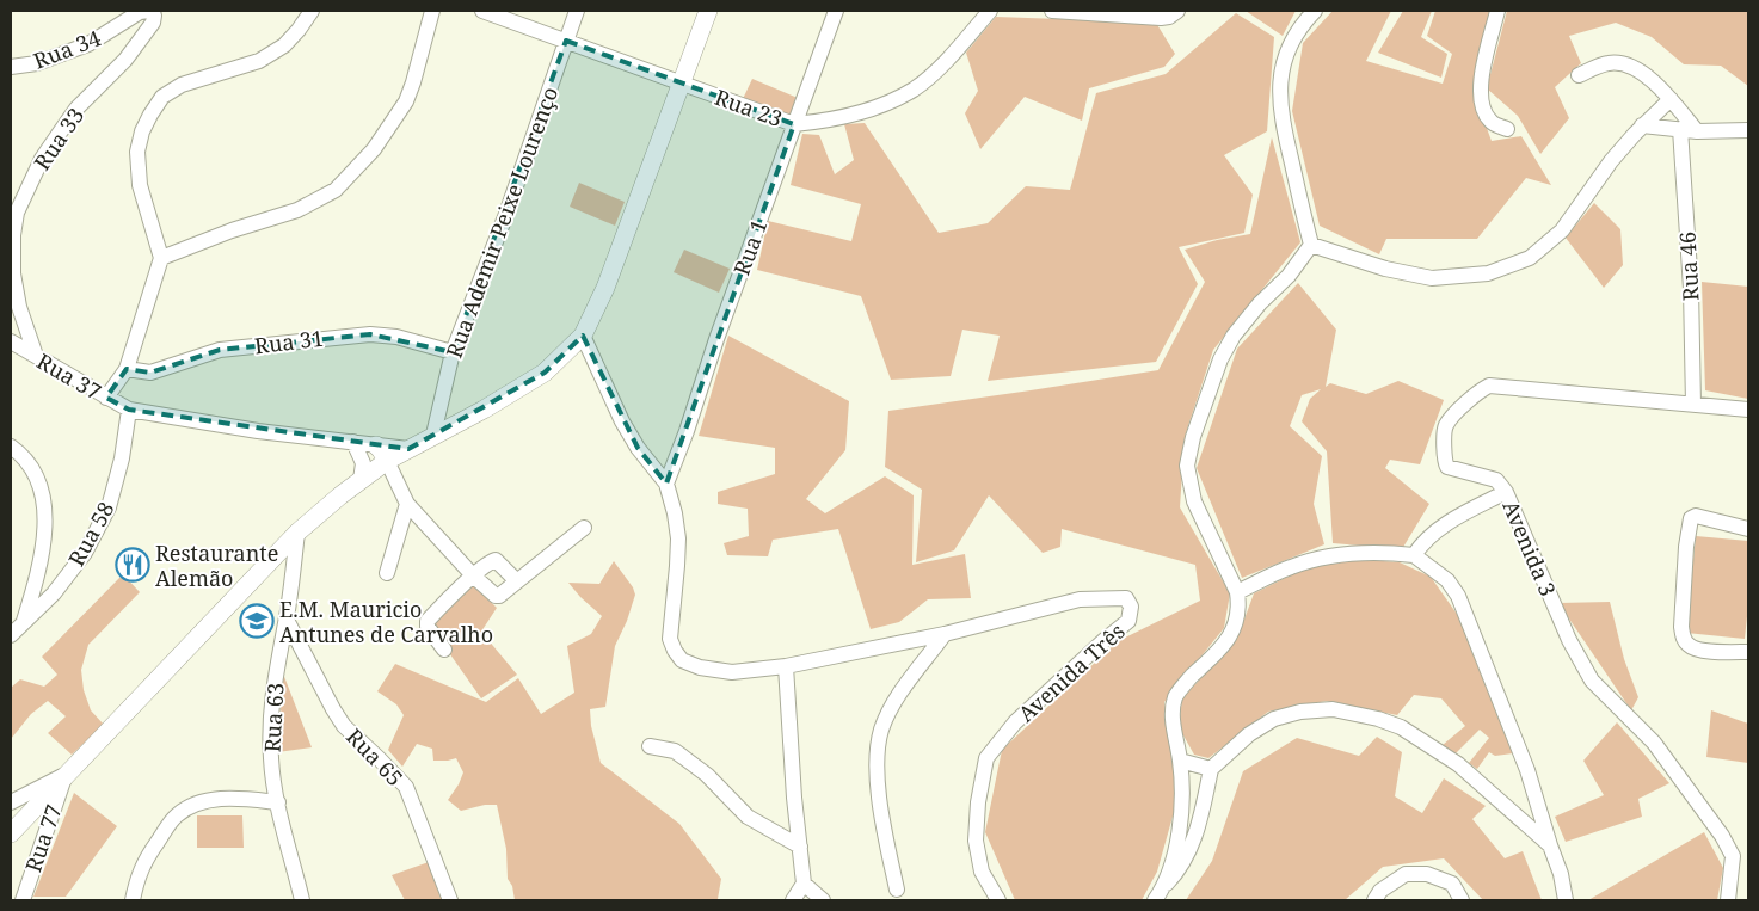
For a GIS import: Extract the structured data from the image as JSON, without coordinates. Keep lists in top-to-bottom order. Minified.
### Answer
{"streets":{"street":["Rua 34","Rua 23","Rua 33","Rua Ademir Peixe Lourenço","Rua 1","Rua 46","Rua 31","Rua 37","Rua 58","Avenida 3","Avenida Três","Rua 63","Rua 65","Rua 77"]},"crossings":[["Rua 34","Rua 33"],["Rua 23","Rua Ademir Peixe Lourenço"],["Rua 23","Rua 1"],["Rua 33","Rua 37"],["Rua Ademir Peixe Lourenço","Rua 31"],["Rua 1","Avenida Três"],["Rua 46","Avenida 3"],["Rua 37","Rua 58"],["Rua 63","Rua 65"]],"places":{"restaurant":["Restaurante Alemão"],"school or university":["E.M. Mauricio Antunes de Carvalho"]}}
